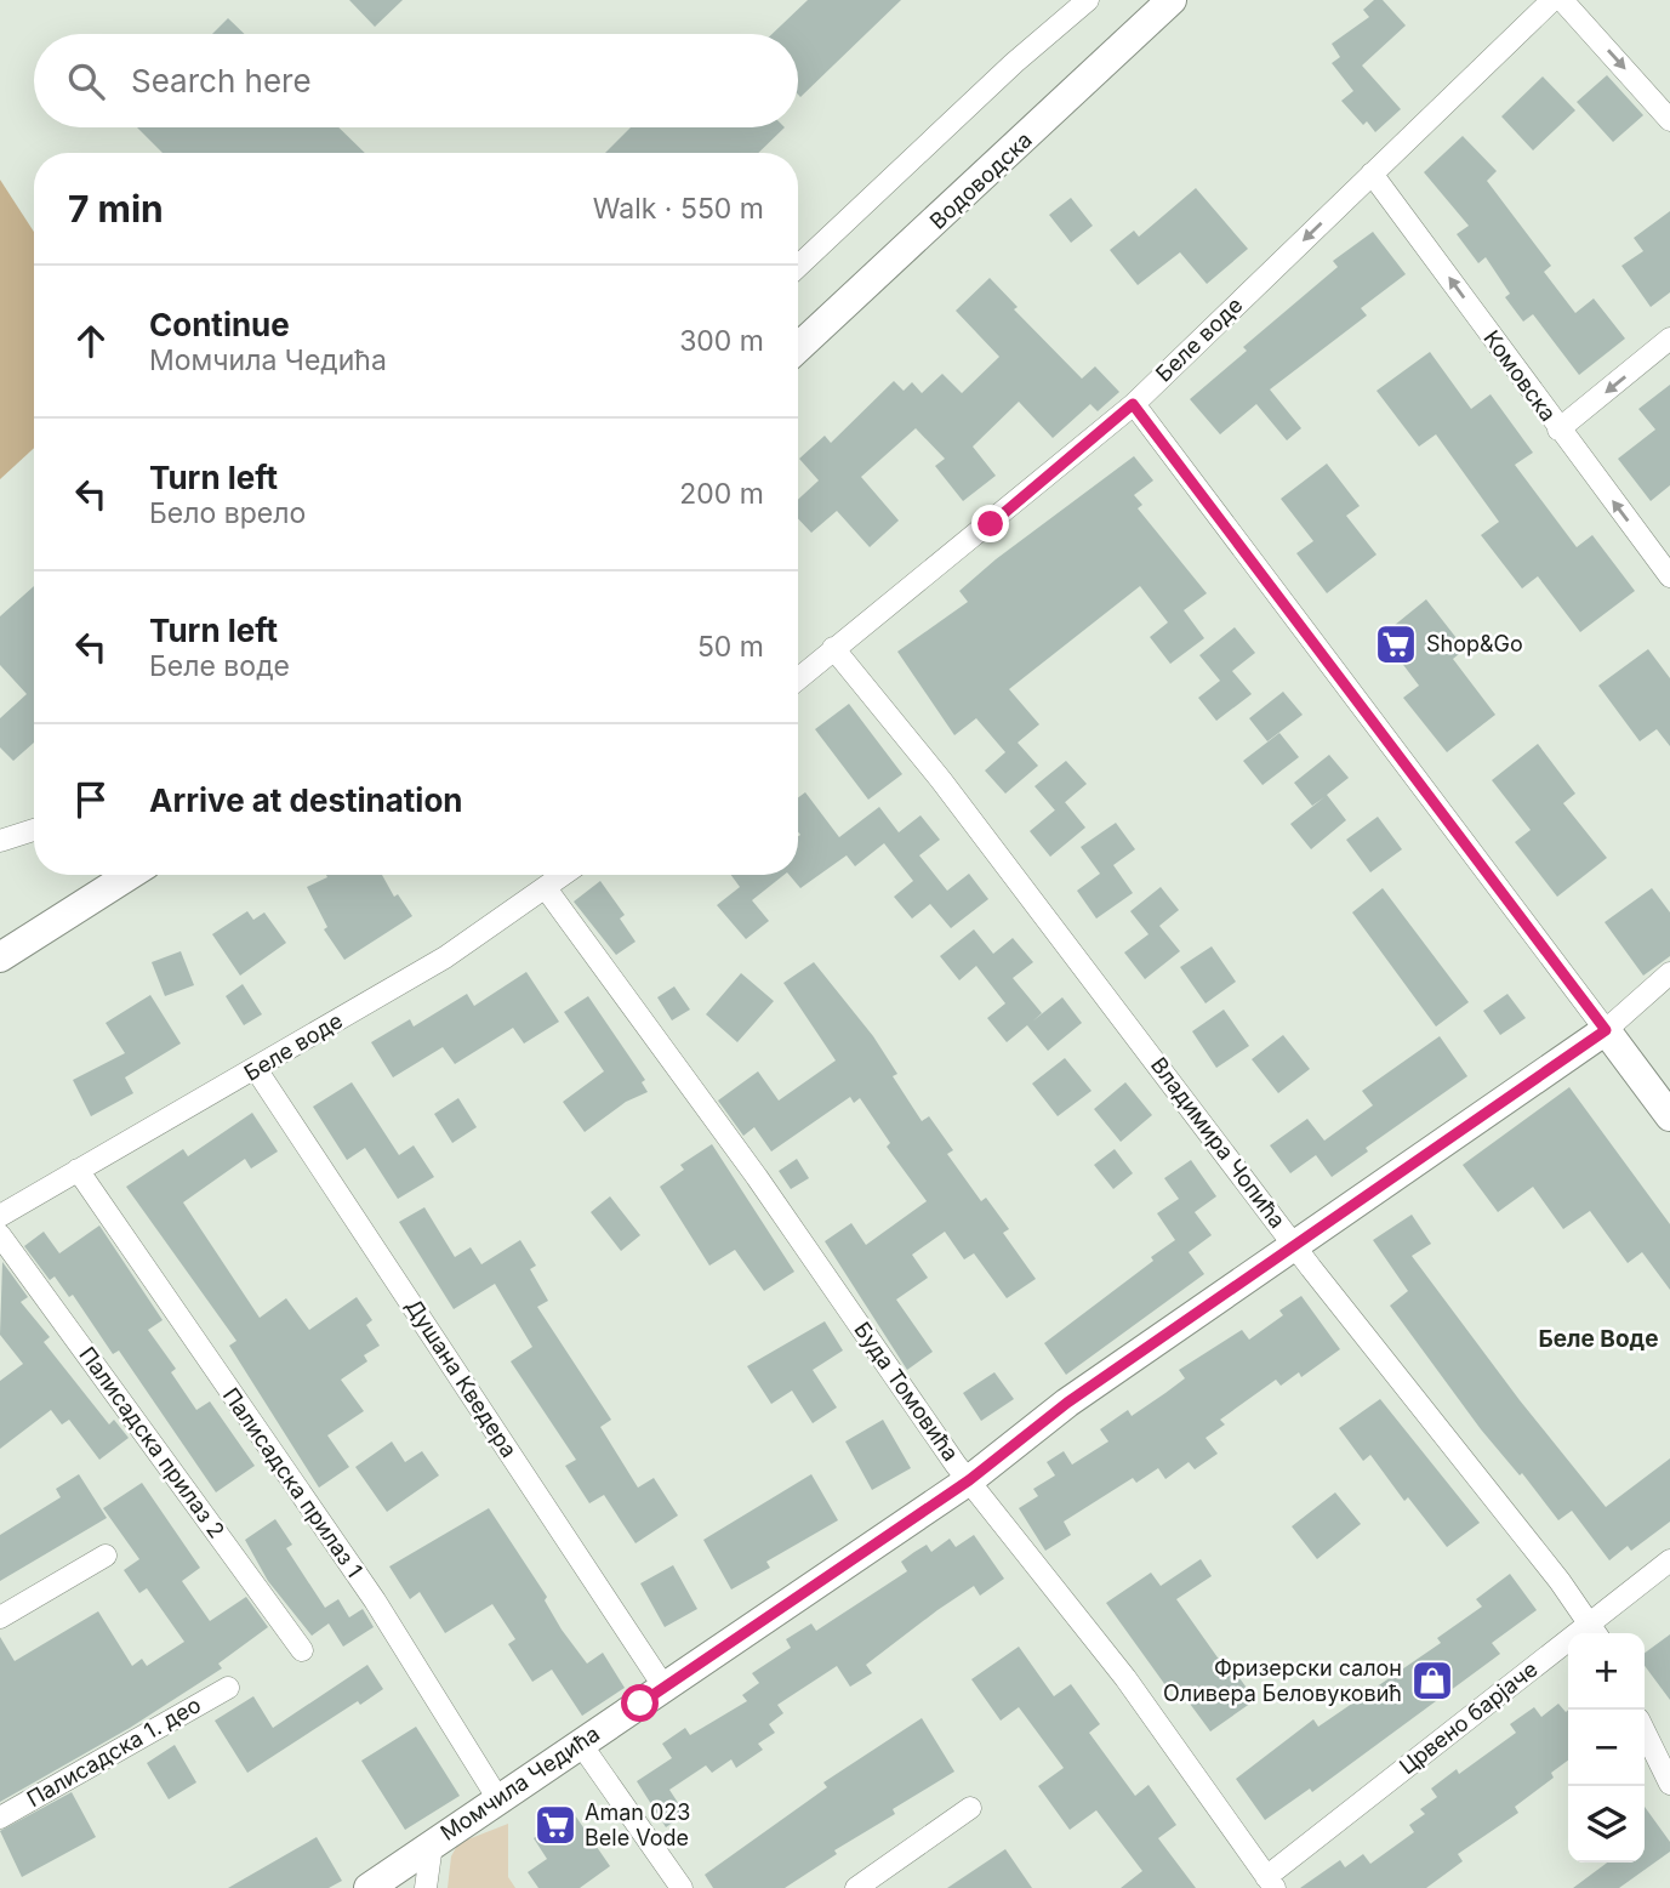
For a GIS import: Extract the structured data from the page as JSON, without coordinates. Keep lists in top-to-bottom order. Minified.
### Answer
{"streets":{"street":["Водоводска","Беле воде","Комовска","Владимира Чопића","Душана Кведера","Буда Томовића","Палисадска прилаз 2","Палисадска прилаз 1","Црвено барјаче","Палисадска 1. део","Момчила Чедића"]},"crossings":[["Беле воде","Комовска"],["Беле воде","Владимира Чопића"],["Беле воде","Душана Кведера"],["Беле воде","Буда Томовића"],["Беле воде","Палисадска прилаз 1"],["Владимира Чопића","Црвено барјаче"],["Владимира Чопића","Момчила Чедића"],["Душана Кведера","Момчила Чедића"],["Буда Томовића","Црвено барјаче"],["Буда Томовића","Момчила Чедића"],["Палисадска прилаз 1","Момчила Чедића"]],"one_way":["Комовска"],"districts":["Беле Воде"],"places":{"supermarket":["Shop&Go","Aman 023 Bele Vode"],"shop":["Фризерски салон Оливера Беловуковић"]},"page":{"search":"Search here","heading":["7 min","Walk · 550 m"],"list":[["Continue","Момчила Чедића","300 m"],["Turn left","Бело врело","200 m"],["Turn left","Беле воде","50 m"],"Arrive at destination"],"map_buttons":["+","−"]}}
